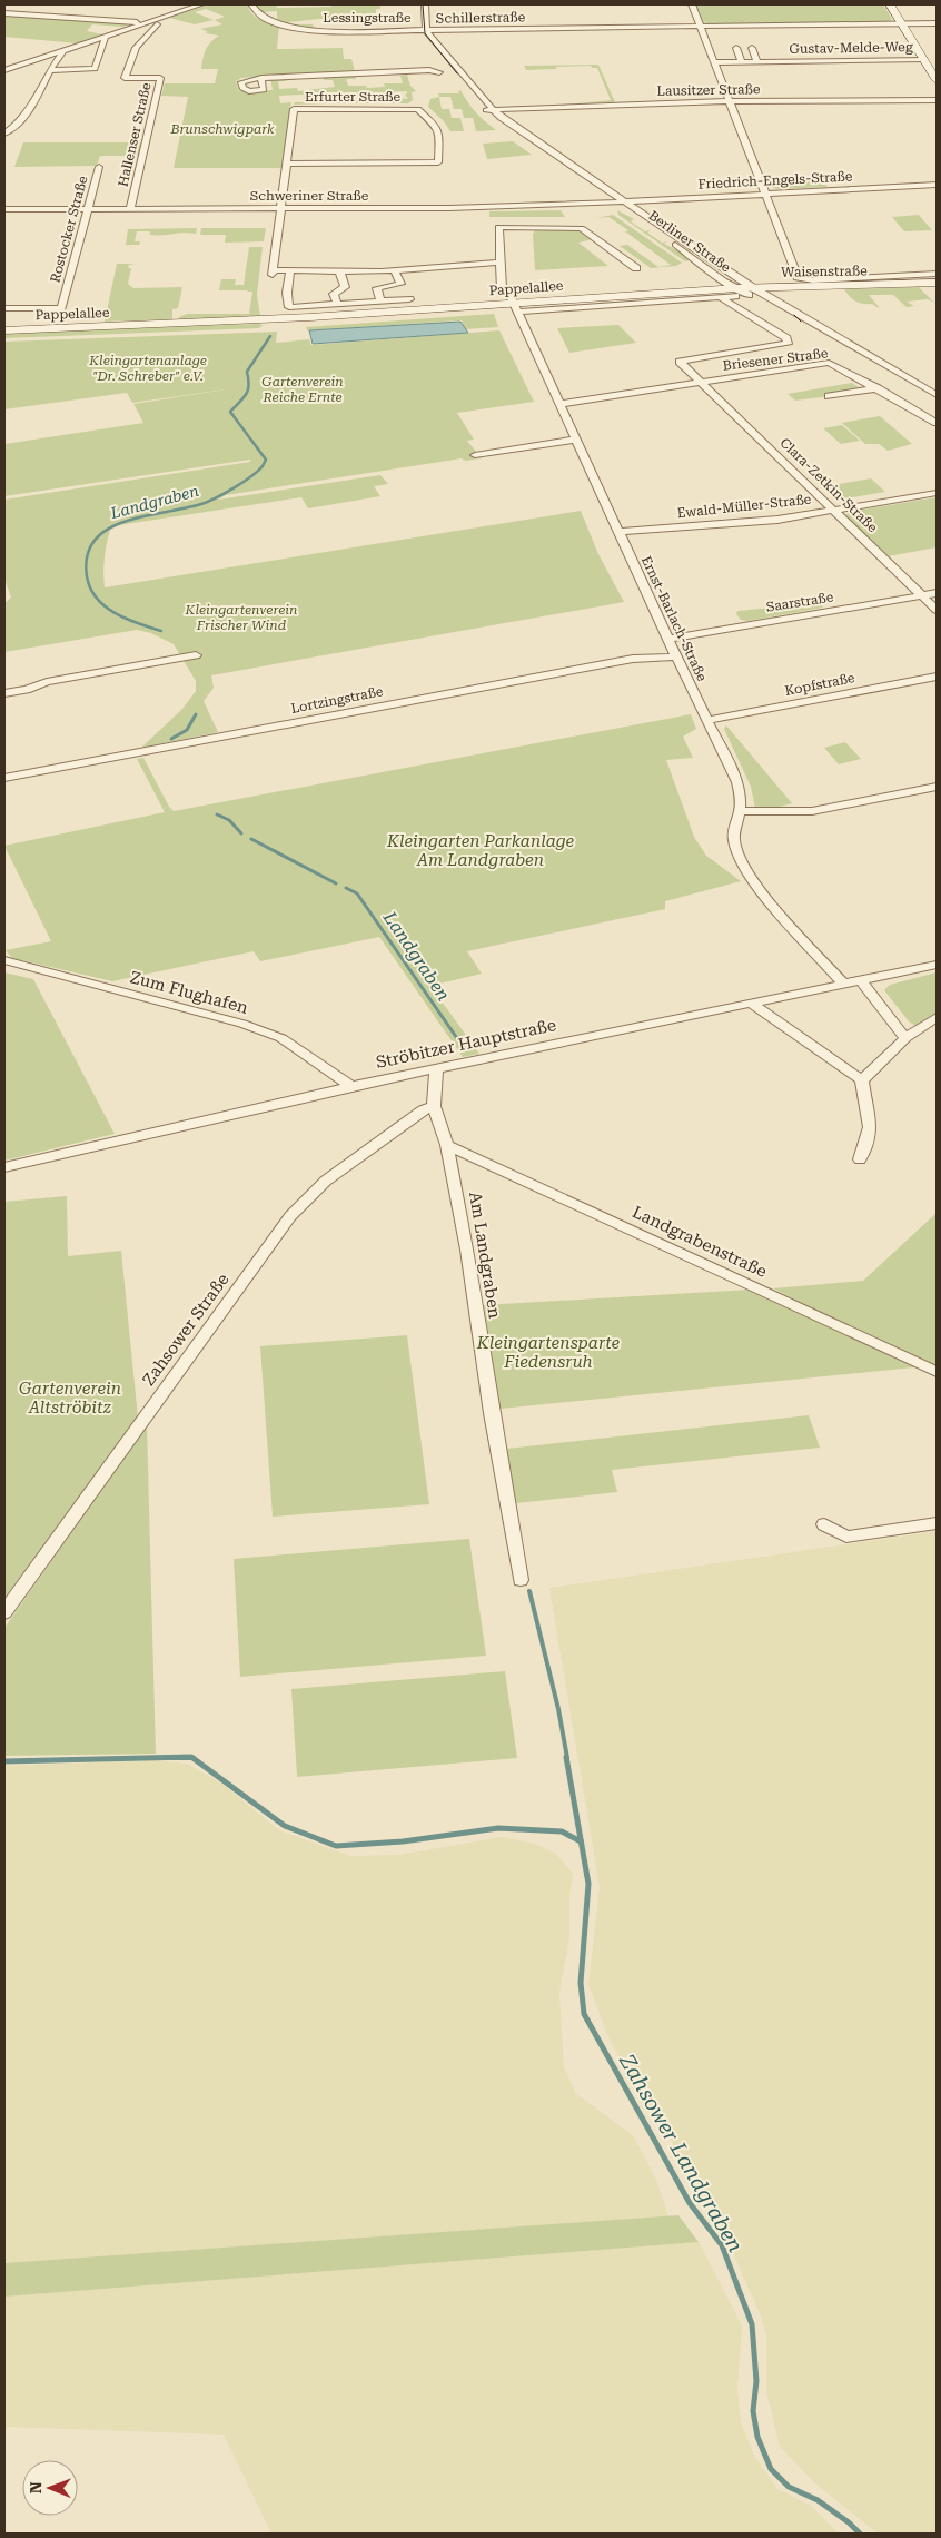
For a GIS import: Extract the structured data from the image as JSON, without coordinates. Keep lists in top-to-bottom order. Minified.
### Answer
{"streets":{"main road":["Waisenstraße","Pappelallee"],"street":["Lessingstraße","Schillerstraße","Gustav-Melde-Weg","Lausitzer Straße","Erfurter Straße","Hallenser Straße","Friedrich-Engels-Straße","Schweriner Straße","Rostocker Straße","Berliner Straße","Briesener Straße","Clara-Zetkin-Straße","Ewald-Müller-Straße","Saarstraße","Ernst-Barlach-Straße","Kopfstraße","Lortzingstraße","Zum Flughafen","Ströbitzer Hauptstraße","Landgrabenstraße","Am Landgraben","Zahsower Straße"]},"crossings":[["Lessingstraße","Schillerstraße"],["Lessingstraße","Berliner Straße"],["Schillerstraße","Berliner Straße"],["Lausitzer Straße","Berliner Straße"],["Erfurter Straße","Schweriner Straße"],["Hallenser Straße","Schweriner Straße"],["Friedrich-Engels-Straße","Schweriner Straße"],["Friedrich-Engels-Straße","Berliner Straße"],["Friedrich-Engels-Straße","Waisenstraße"],["Schweriner Straße","Rostocker Straße"],["Schweriner Straße","Berliner Straße"],["Berliner Straße","Waisenstraße"],["Berliner Straße","Pappelallee"],["Waisenstraße","Pappelallee"],["Pappelallee","Briesener Straße"],["Pappelallee","Ernst-Barlach-Straße"],["Briesener Straße","Clara-Zetkin-Straße"],["Briesener Straße","Ernst-Barlach-Straße"],["Clara-Zetkin-Straße","Ewald-Müller-Straße"],["Clara-Zetkin-Straße","Saarstraße"],["Ewald-Müller-Straße","Ernst-Barlach-Straße"],["Saarstraße","Ernst-Barlach-Straße"],["Ernst-Barlach-Straße","Kopfstraße"],["Ernst-Barlach-Straße","Lortzingstraße"],["Ernst-Barlach-Straße","Ströbitzer Hauptstraße"],["Zum Flughafen","Ströbitzer Hauptstraße"],["Ströbitzer Hauptstraße","Am Landgraben"],["Landgrabenstraße","Am Landgraben"],["Am Landgraben","Zahsower Straße"]],"water":["Landgraben","Zahsower Landgraben"],"parks":["Brunschwigpark","Kleingartenanlage \"Dr. Schreber\" e.V.","Gartenverein Reiche Ernte","Kleingartenverein Frischer Wind","Kleingarten Parkanlage Am Landgraben","Kleingartensparte Fiedensruh","Gartenverein Altströbitz"],"north":"left"}
